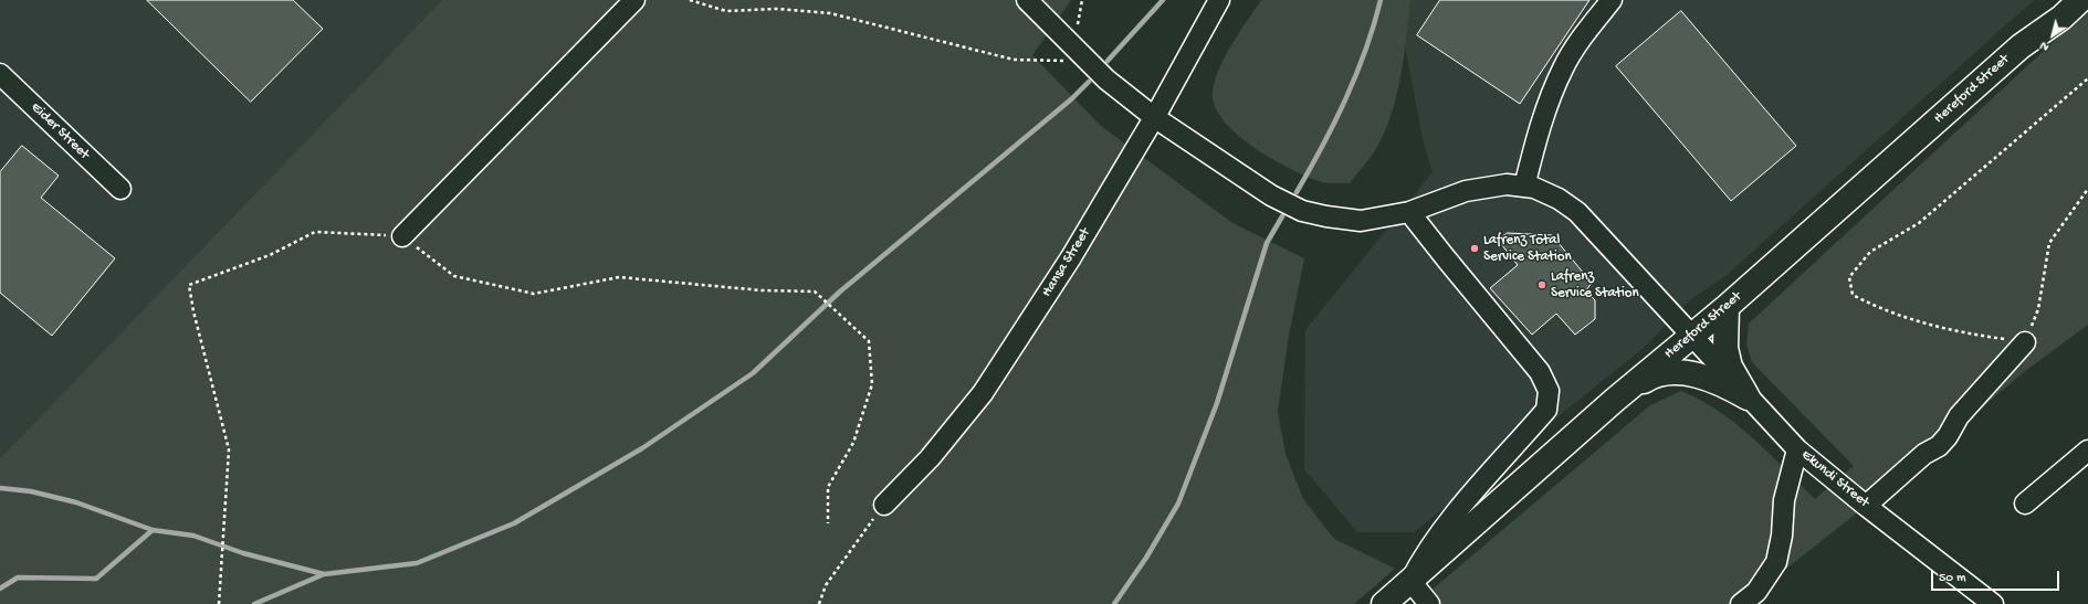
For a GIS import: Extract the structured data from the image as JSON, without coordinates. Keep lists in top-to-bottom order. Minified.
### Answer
{"streets":{"main road":["Hereford Street"],"street":["Eider Street","Hansa Street","Ekundi Street"]},"crossings":[["Hereford Street","Ekundi Street"],["Hansa Street","Ekundi Street"]],"places":["Lafrenz Total Service Station","Lafrenz Service Station"],"scale_bar":"50 m","north":"bottom left"}
